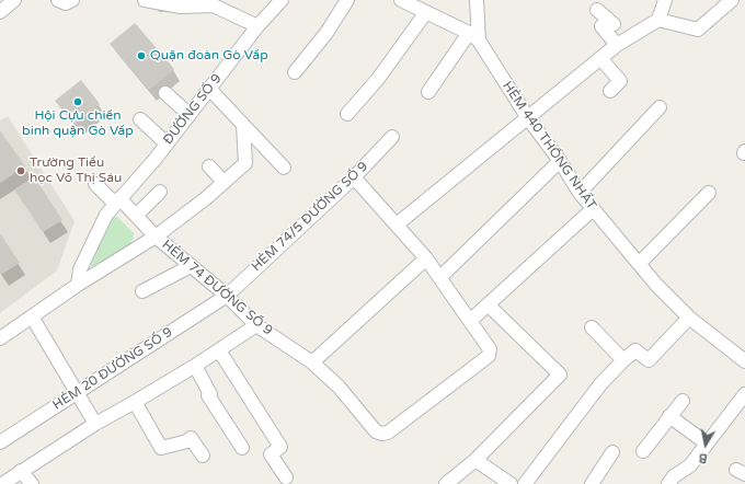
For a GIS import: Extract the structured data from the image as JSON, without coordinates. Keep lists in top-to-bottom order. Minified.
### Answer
{"streets":{"street":["ĐƯỜNG SỐ 9","HẺM 440 THỐNG NHẤT","HẺM 74/5 ĐƯỜNG SỐ 9","HẺM 74 ĐƯỜNG SỐ 9","HẺM 20 ĐƯỜNG SỐ 9"]},"crossings":[["HẺM 74/5 ĐƯỜNG SỐ 9","HẺM 74 ĐƯỜNG SỐ 9"],["HẺM 74/5 ĐƯỜNG SỐ 9","HẺM 20 ĐƯỜNG SỐ 9"],["HẺM 74 ĐƯỜNG SỐ 9","HẺM 20 ĐƯỜNG SỐ 9"]],"places":["Quận đoàn Gò Vấp","Hội Cựu chiến binh quận Gò Vấp","Trường Tiểu học Võ Thị Sáu"],"north":"bottom"}
